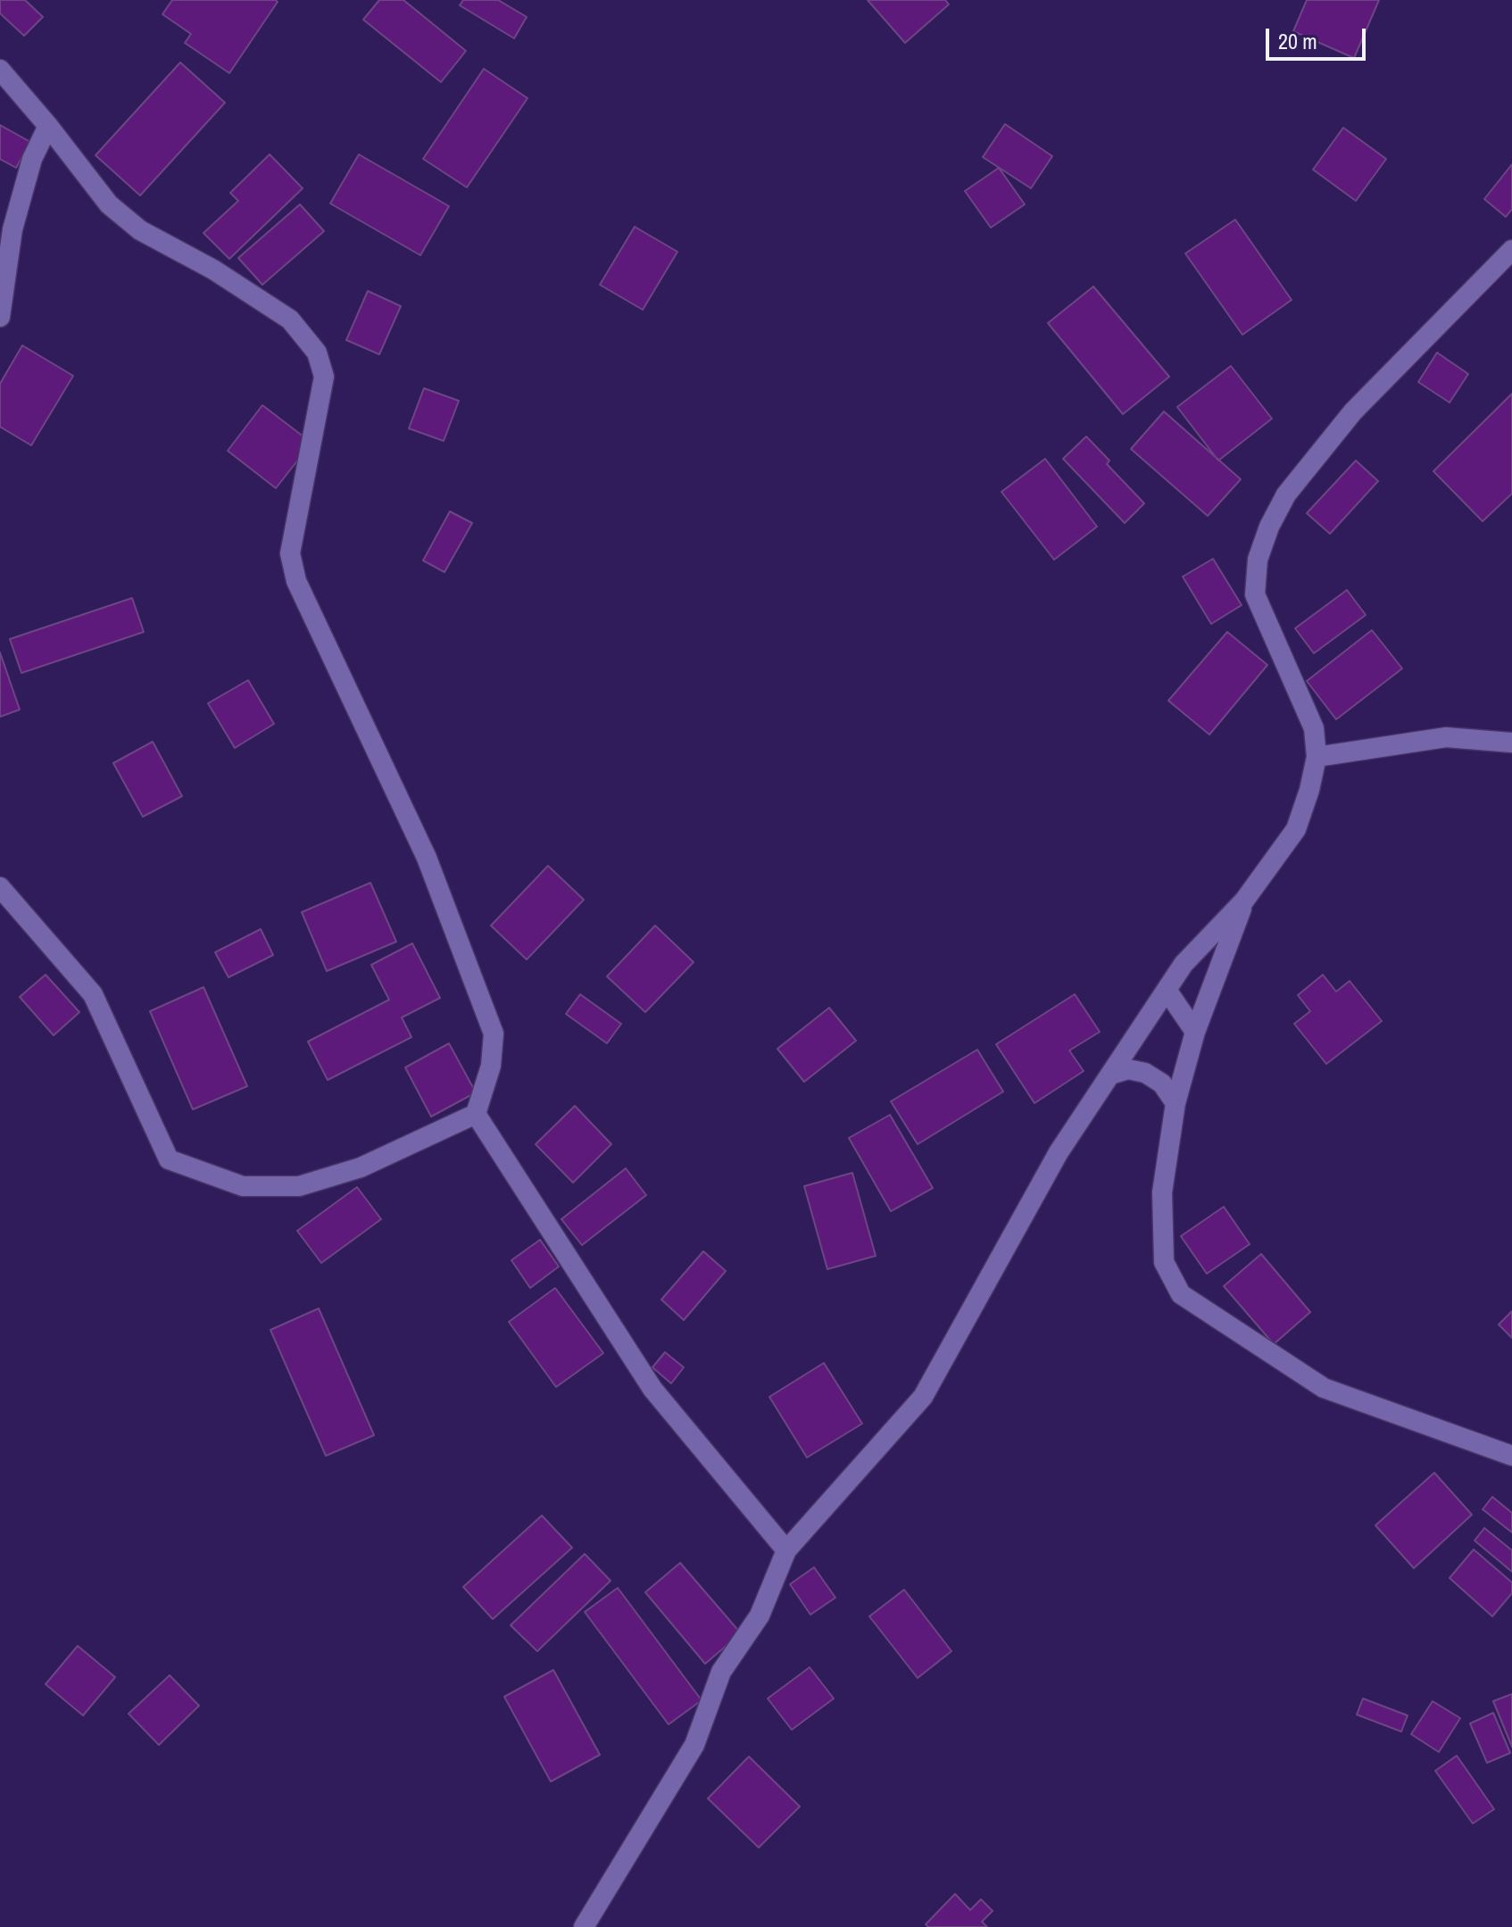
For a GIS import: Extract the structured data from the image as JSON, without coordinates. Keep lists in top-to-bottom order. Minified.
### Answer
{"scale_bar":"20 m"}
